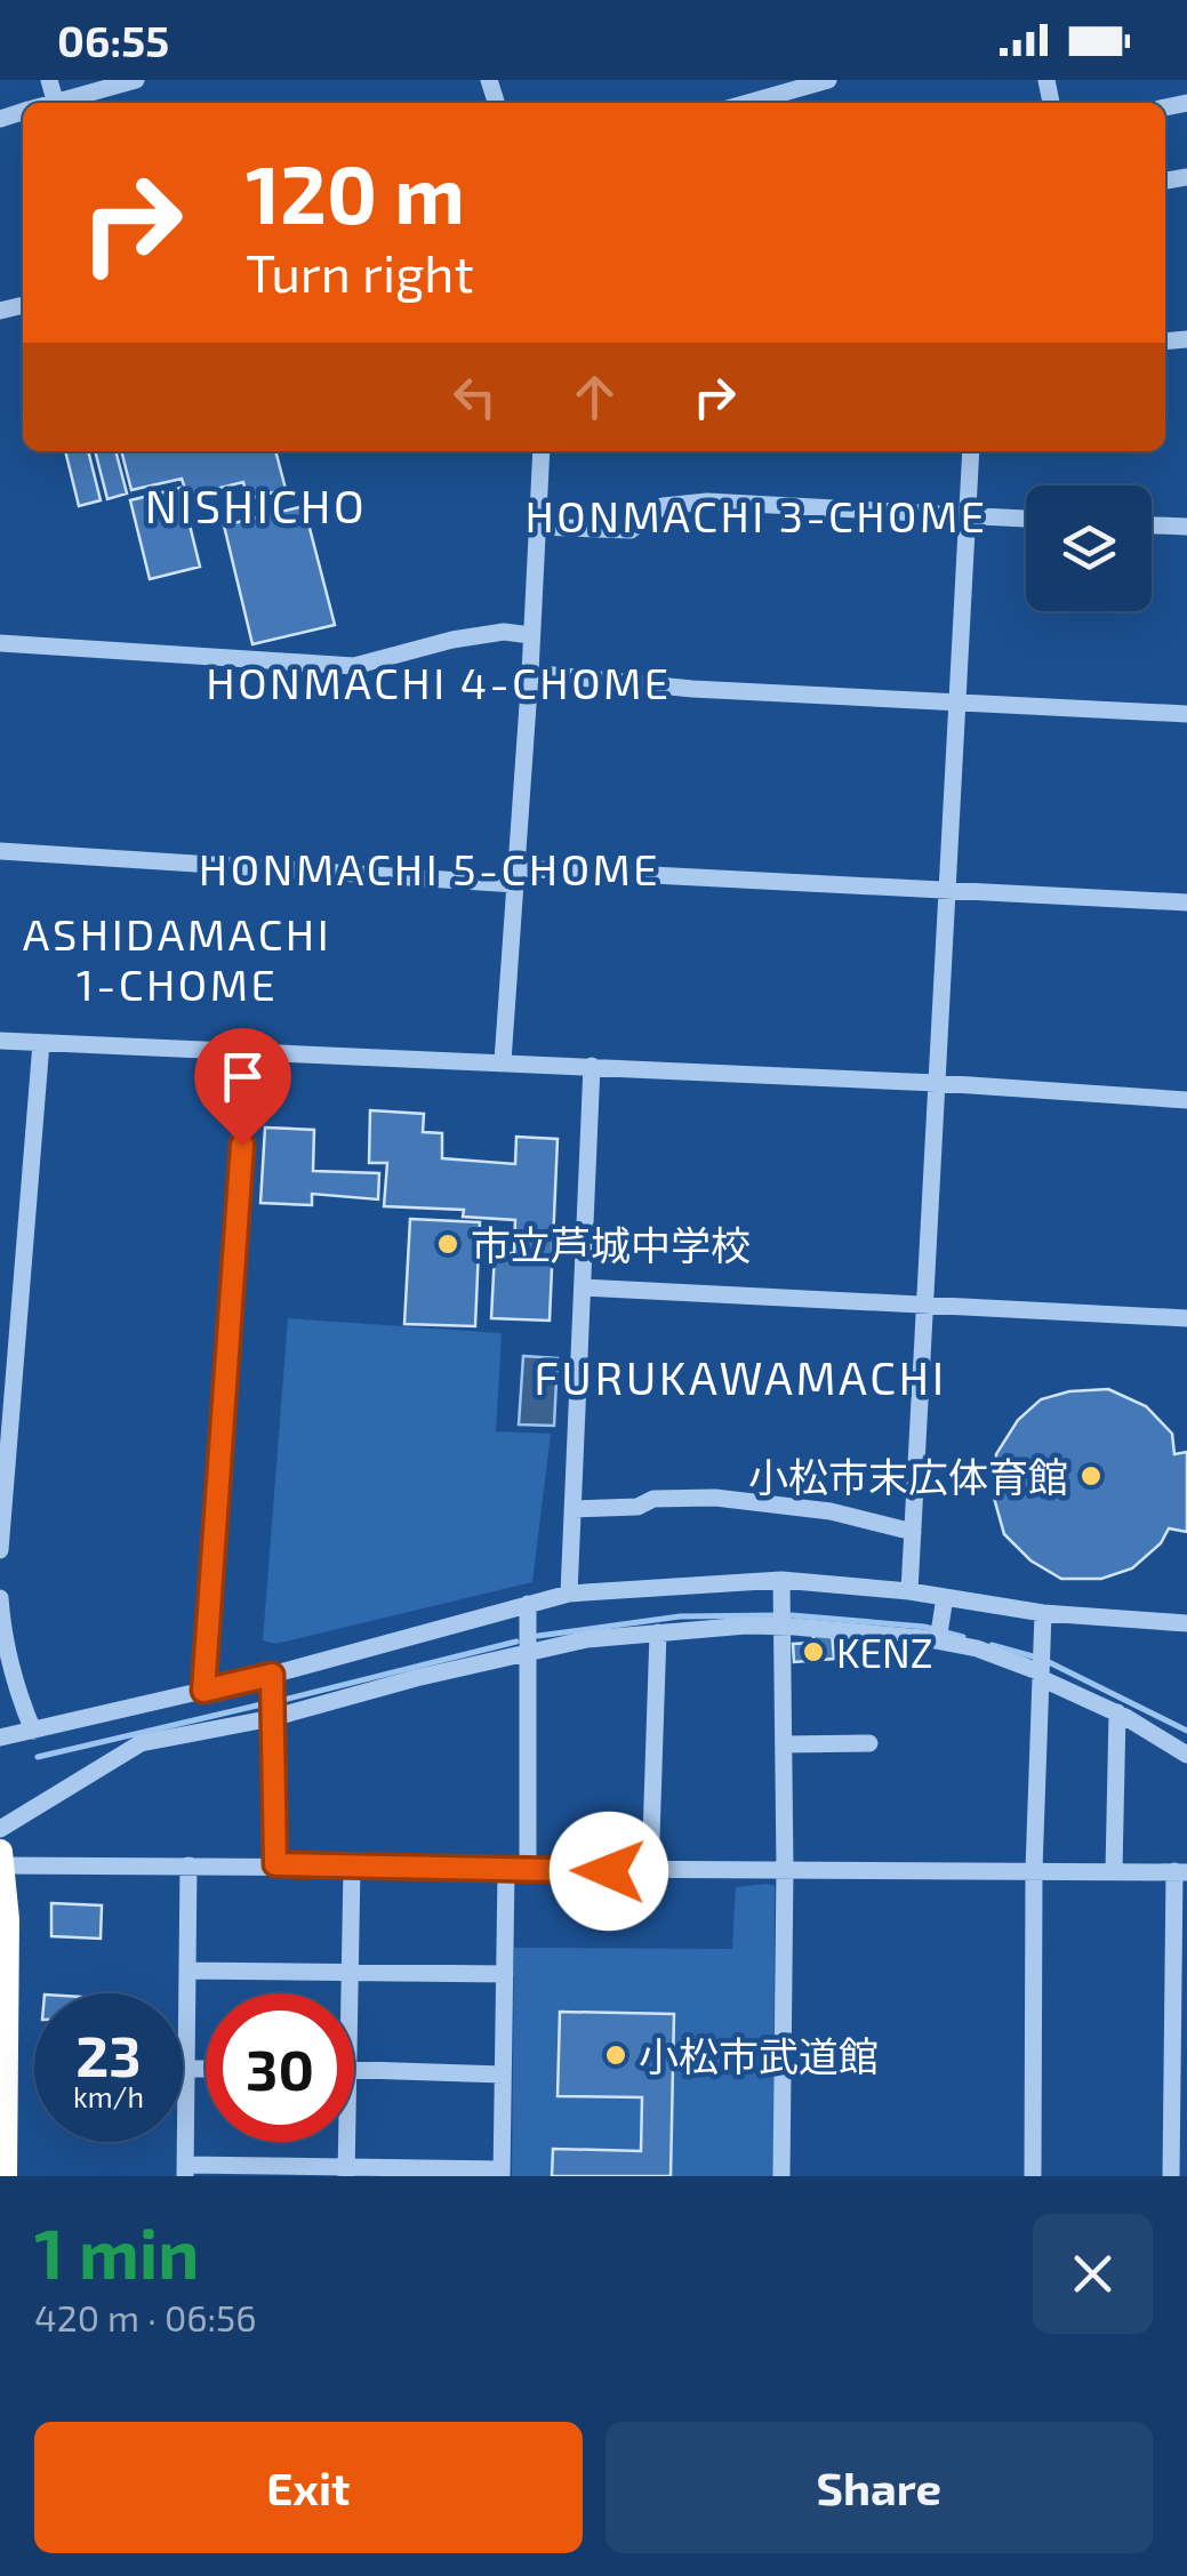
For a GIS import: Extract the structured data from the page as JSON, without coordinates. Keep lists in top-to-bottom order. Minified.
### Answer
{"districts":["NISHICHO","HONMACHI 3-CHOME","HONMACHI 4-CHOME","HONMACHI 5-CHOME","ASHIDAMACHI 1-CHOME","FURUKAWAMACHI"],"places":["市立芦城中学校","小松市末広体育館","KENZ","小松市武道館"],"page":{"status":"06:55","turn":["120 m","Turn right"],"speed":"23 km/h","limit":"30","heading":["1 min","420 m · 06:56"],"buttons":["Exit","Share"]}}
